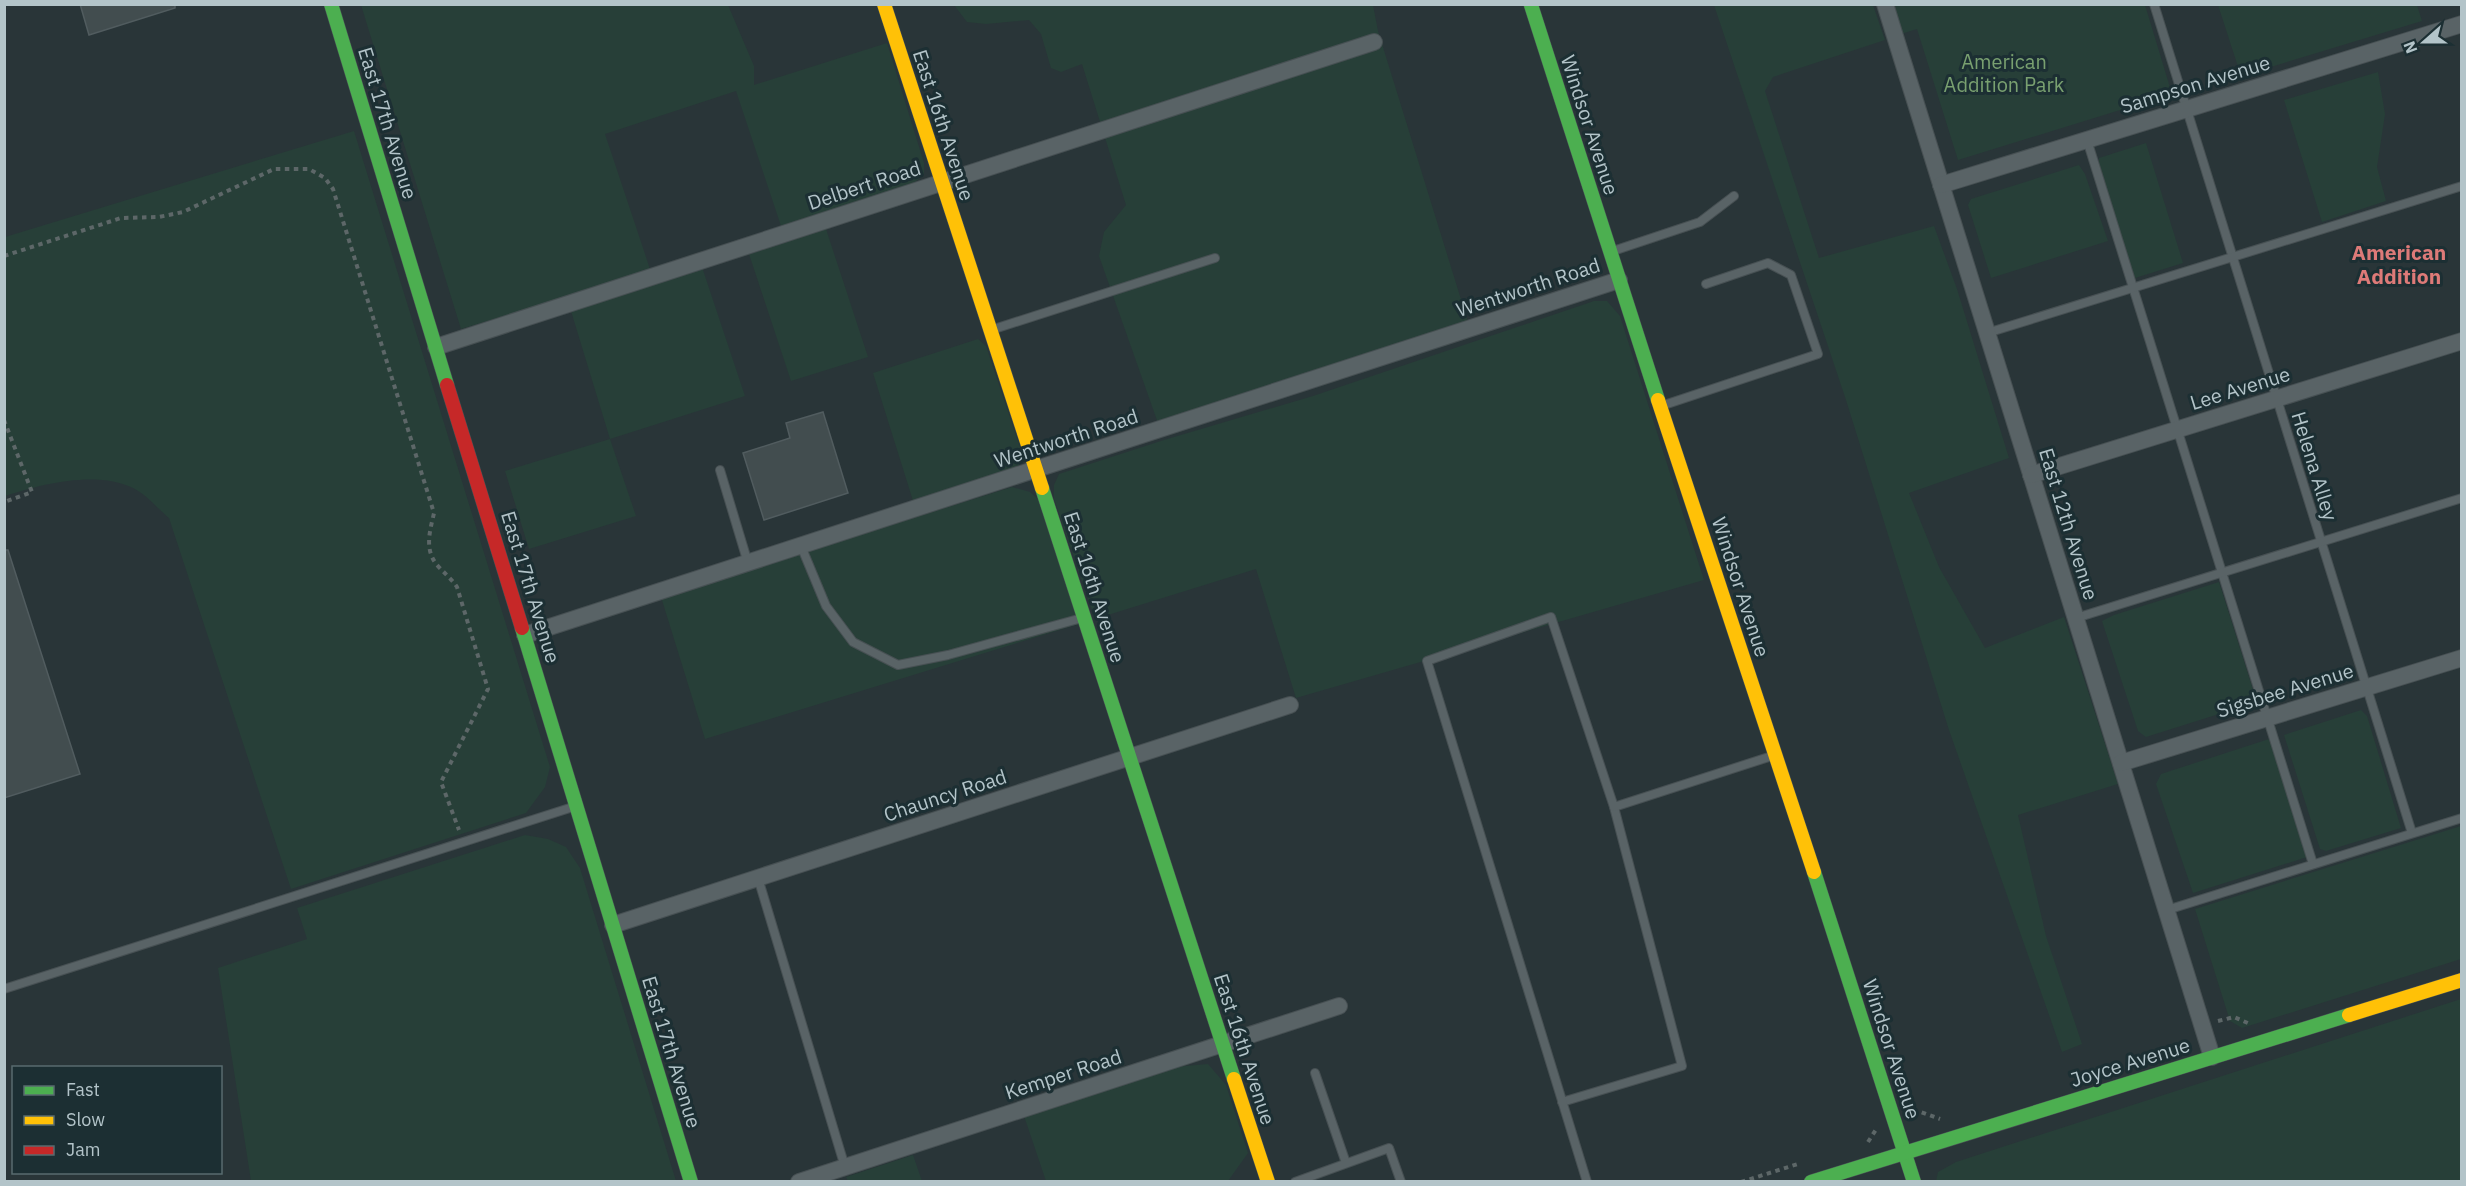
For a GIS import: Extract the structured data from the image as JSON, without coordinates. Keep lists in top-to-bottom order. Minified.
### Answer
{"streets":{"street":["Sampson Avenue","East 17th Avenue","East 16th Avenue","Windsor Avenue","Delbert Road","Wentworth Road","Lee Avenue","East 12th Avenue","Sigsbee Avenue","Chauncy Road","Joyce Avenue","Kemper Road"],"lane":["Helena Alley"]},"crossings":[["Sampson Avenue","Helena Alley"],["Sampson Avenue","East 12th Avenue"],["East 17th Avenue","Delbert Road"],["East 17th Avenue","Wentworth Road"],["East 17th Avenue","Chauncy Road"],["East 16th Avenue","Delbert Road"],["East 16th Avenue","Wentworth Road"],["East 16th Avenue","Chauncy Road"],["East 16th Avenue","Kemper Road"],["Windsor Avenue","Wentworth Road"],["Windsor Avenue","Joyce Avenue"],["Lee Avenue","Helena Alley"],["Lee Avenue","East 12th Avenue"],["Helena Alley","Sigsbee Avenue"],["East 12th Avenue","Sigsbee Avenue"],["East 12th Avenue","Joyce Avenue"]],"districts":["American Addition"],"parks":["American Addition Park"],"legend":["Fast","Slow","Jam"],"north":"left"}
